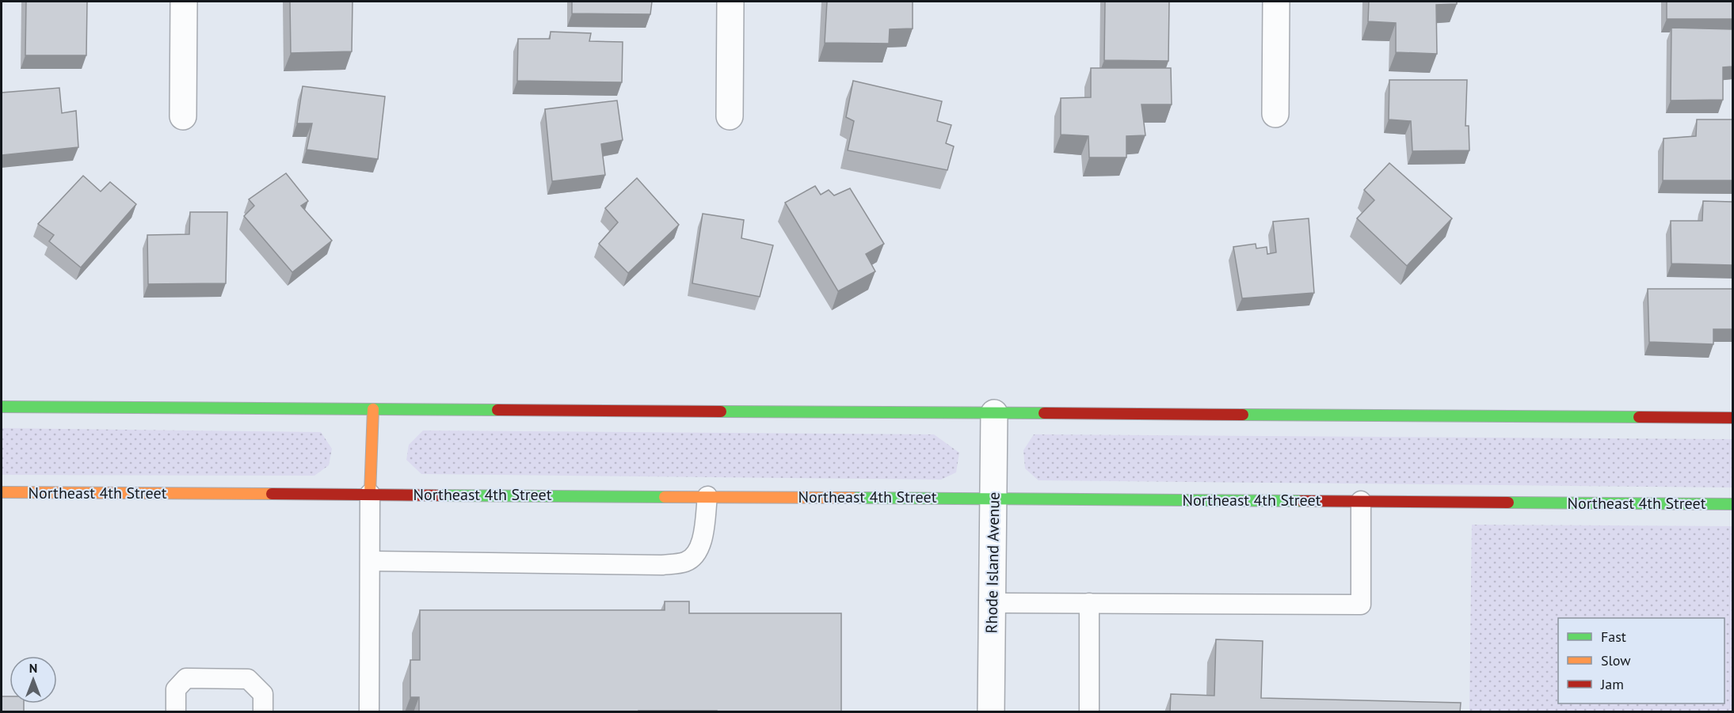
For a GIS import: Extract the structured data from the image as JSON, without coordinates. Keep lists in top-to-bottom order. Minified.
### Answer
{"streets":{"main road":["Northeast 4th Street"],"street":["Rhode Island Avenue"]},"crossings":[["Northeast 4th Street","Rhode Island Avenue"]],"legend":["Fast","Slow","Jam"],"north":"top"}
